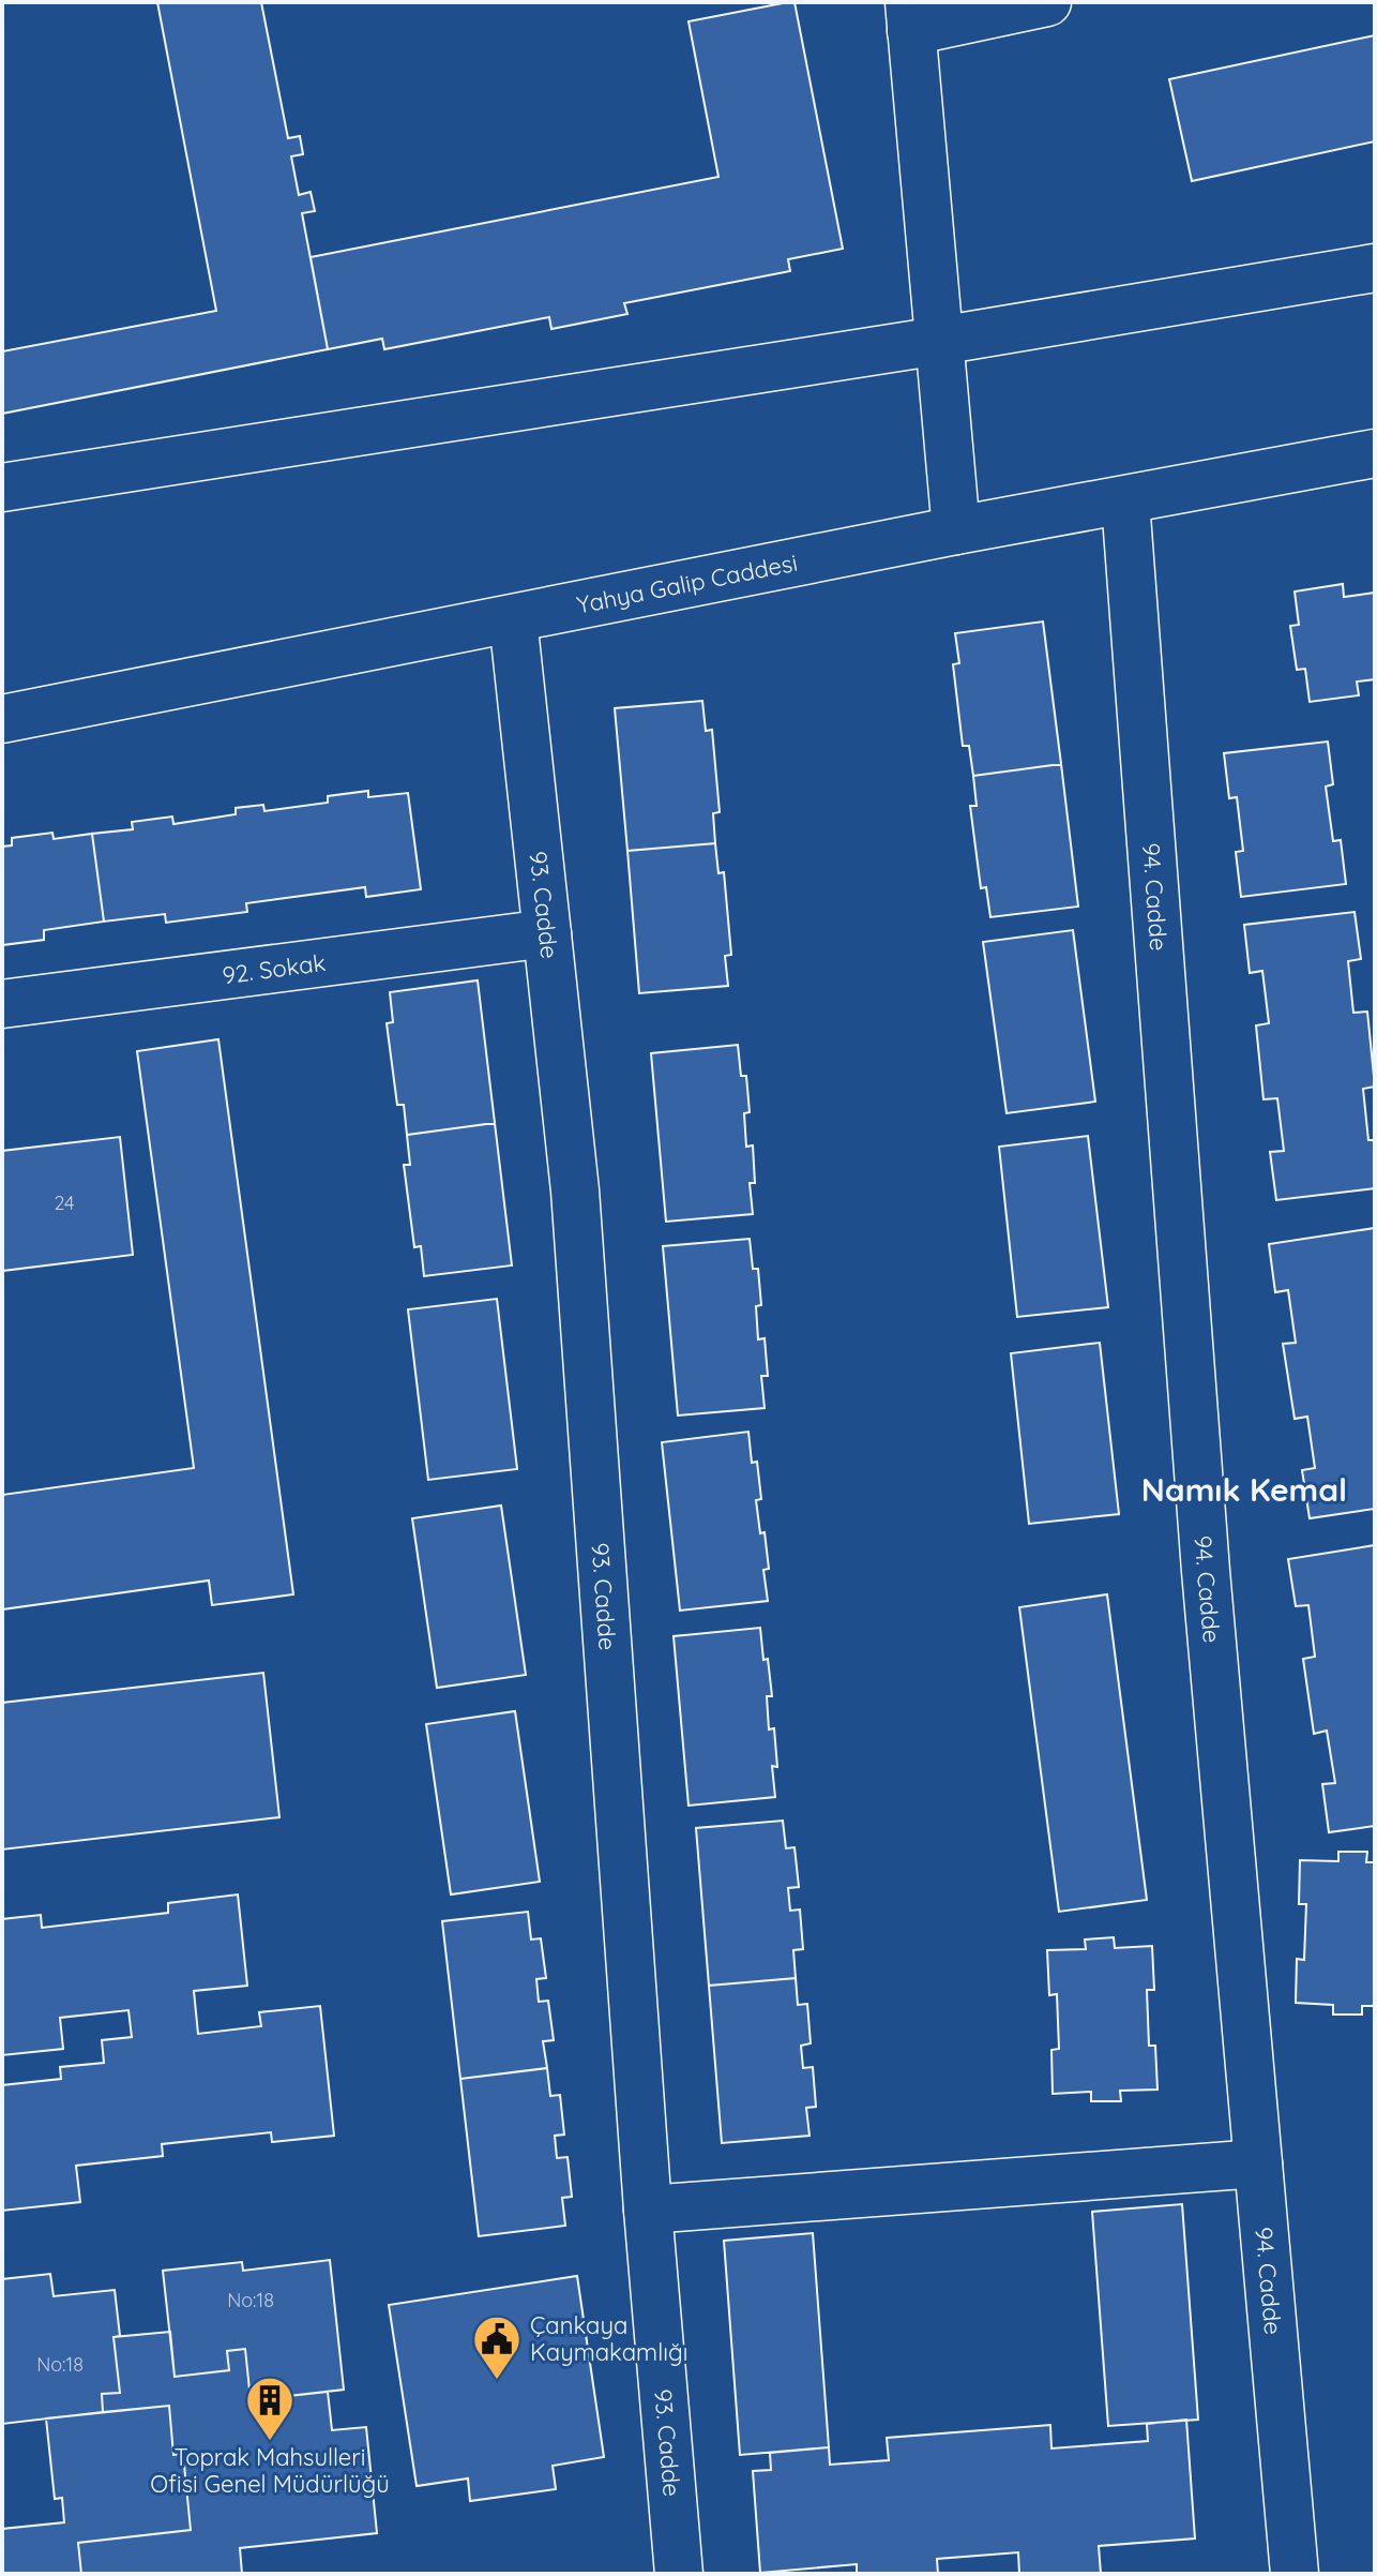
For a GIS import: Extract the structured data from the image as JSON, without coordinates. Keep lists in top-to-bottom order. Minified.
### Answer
{"streets":{"street":["Yahya Galip Caddesi","94. Cadde","93. Cadde","92. Sokak"]},"crossings":[["Yahya Galip Caddesi","94. Cadde"],["Yahya Galip Caddesi","93. Cadde"],["93. Cadde","92. Sokak"]],"districts":["Namık Kemal"],"places":{"public building":["Çankaya Kaymakamlığı"],"building":["Toprak Mahsulleri Ofisi Genel Müdürlüğü"]},"house_numbers":["24","No:18","No:18"]}
